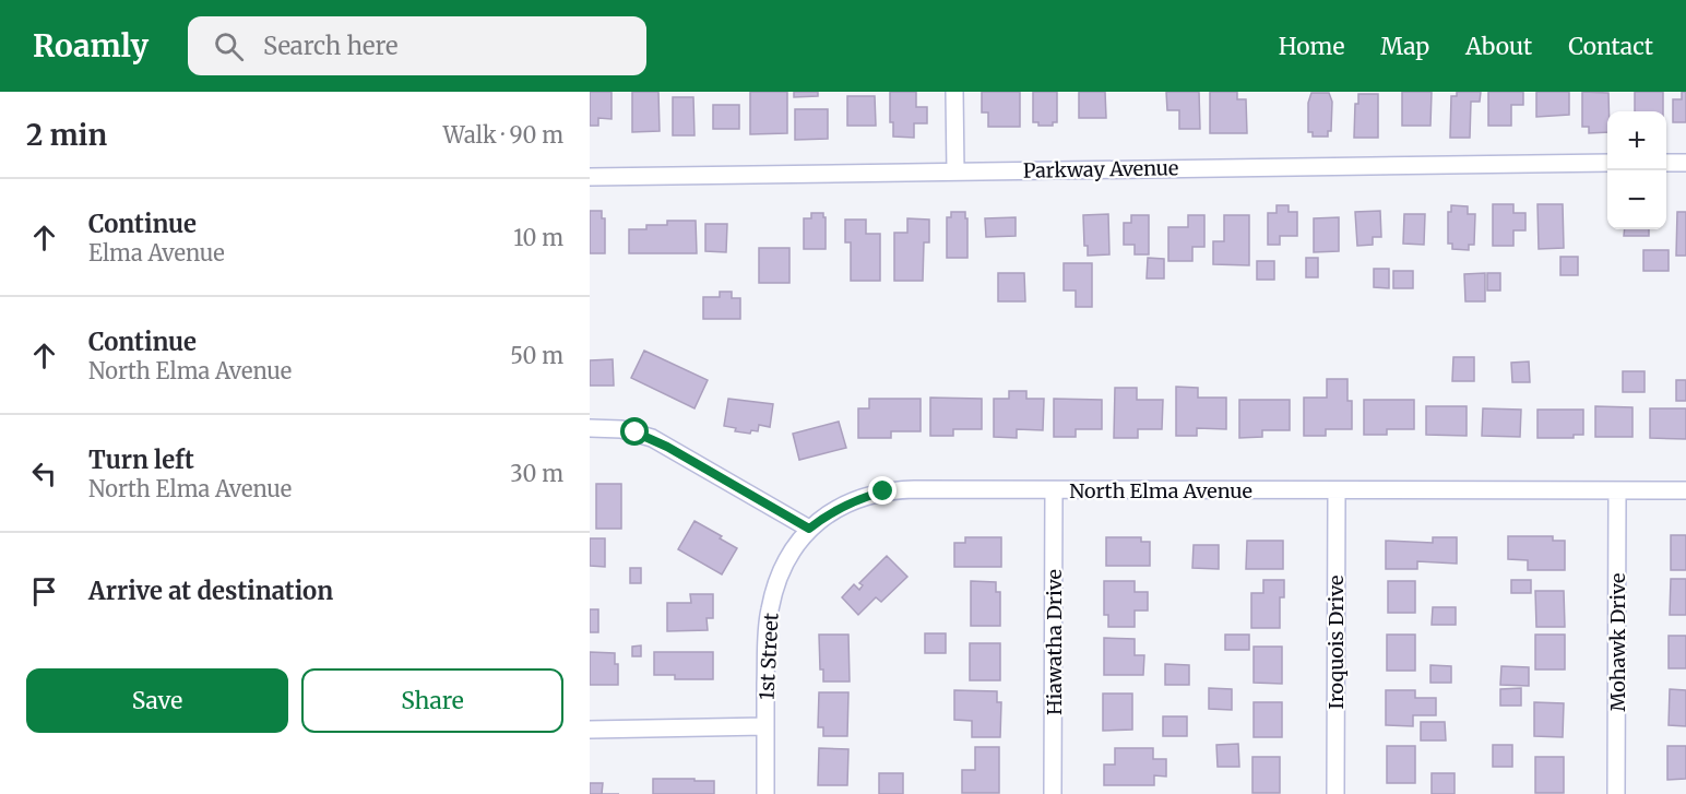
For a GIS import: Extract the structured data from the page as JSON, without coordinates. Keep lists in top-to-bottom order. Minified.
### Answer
{"streets":{"street":["Parkway Avenue","North Elma Avenue","Hiawatha Drive","Iroquois Drive","Mohawk Drive","1st Street"]},"crossings":[["North Elma Avenue","Hiawatha Drive"],["North Elma Avenue","Iroquois Drive"],["North Elma Avenue","Mohawk Drive"],["North Elma Avenue","1st Street"]],"page":{"header":"Roamly","search":"Search here","nav":["Home","Map","About","Contact"],"heading":["2 min","Walk · 90 m"],"map_buttons":["+","−"],"list":[["Continue","Elma Avenue","10 m"],["Continue","North Elma Avenue","50 m"],["Turn left","North Elma Avenue","30 m"],"Arrive at destination"],"buttons":["Save","Share"]}}
